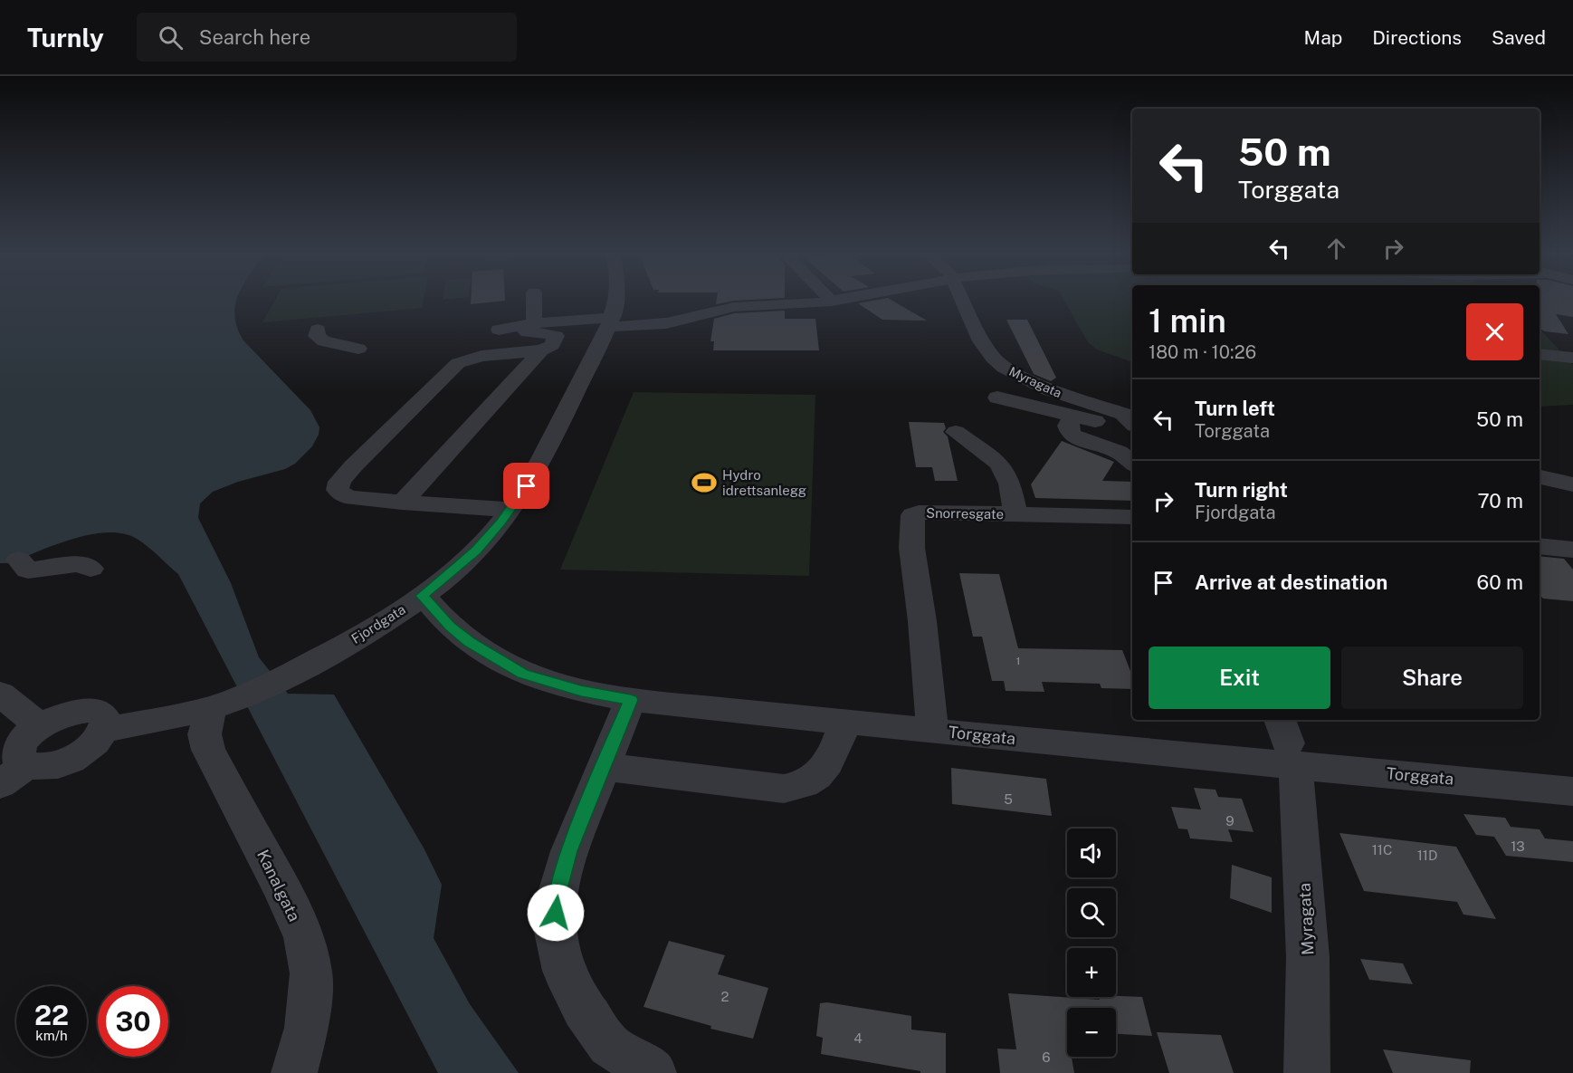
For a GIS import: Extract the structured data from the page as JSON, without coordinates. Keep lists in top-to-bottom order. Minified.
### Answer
{"streets":{"street":["Myragata","Snorresgate","Fjordgata","Torggata","Kanalgata"]},"crossings":[["Myragata","Torggata"],["Snorresgate","Torggata"],["Fjordgata","Torggata"],["Fjordgata","Kanalgata"]],"places":{"sports":["Hydro idrettsanlegg"]},"house_numbers":["1","5","9","13","11C","11D","2","4","6"],"page":{"header":"Turnly","search":"Search here","nav":["Map","Directions","Saved"],"turn":["50 m","Torggata"],"heading":["1 min","180 m · 10:26"],"list":[{"name":"Turn left","note":"Torggata","value":"50 m"},{"name":"Turn right","note":"Fjordgata","value":"70 m"},{"name":"Arrive at destination","value":"60 m"}],"buttons":["Exit","Share"],"map_buttons":["+","−"],"speed":"22 km/h","limit":"30"}}
